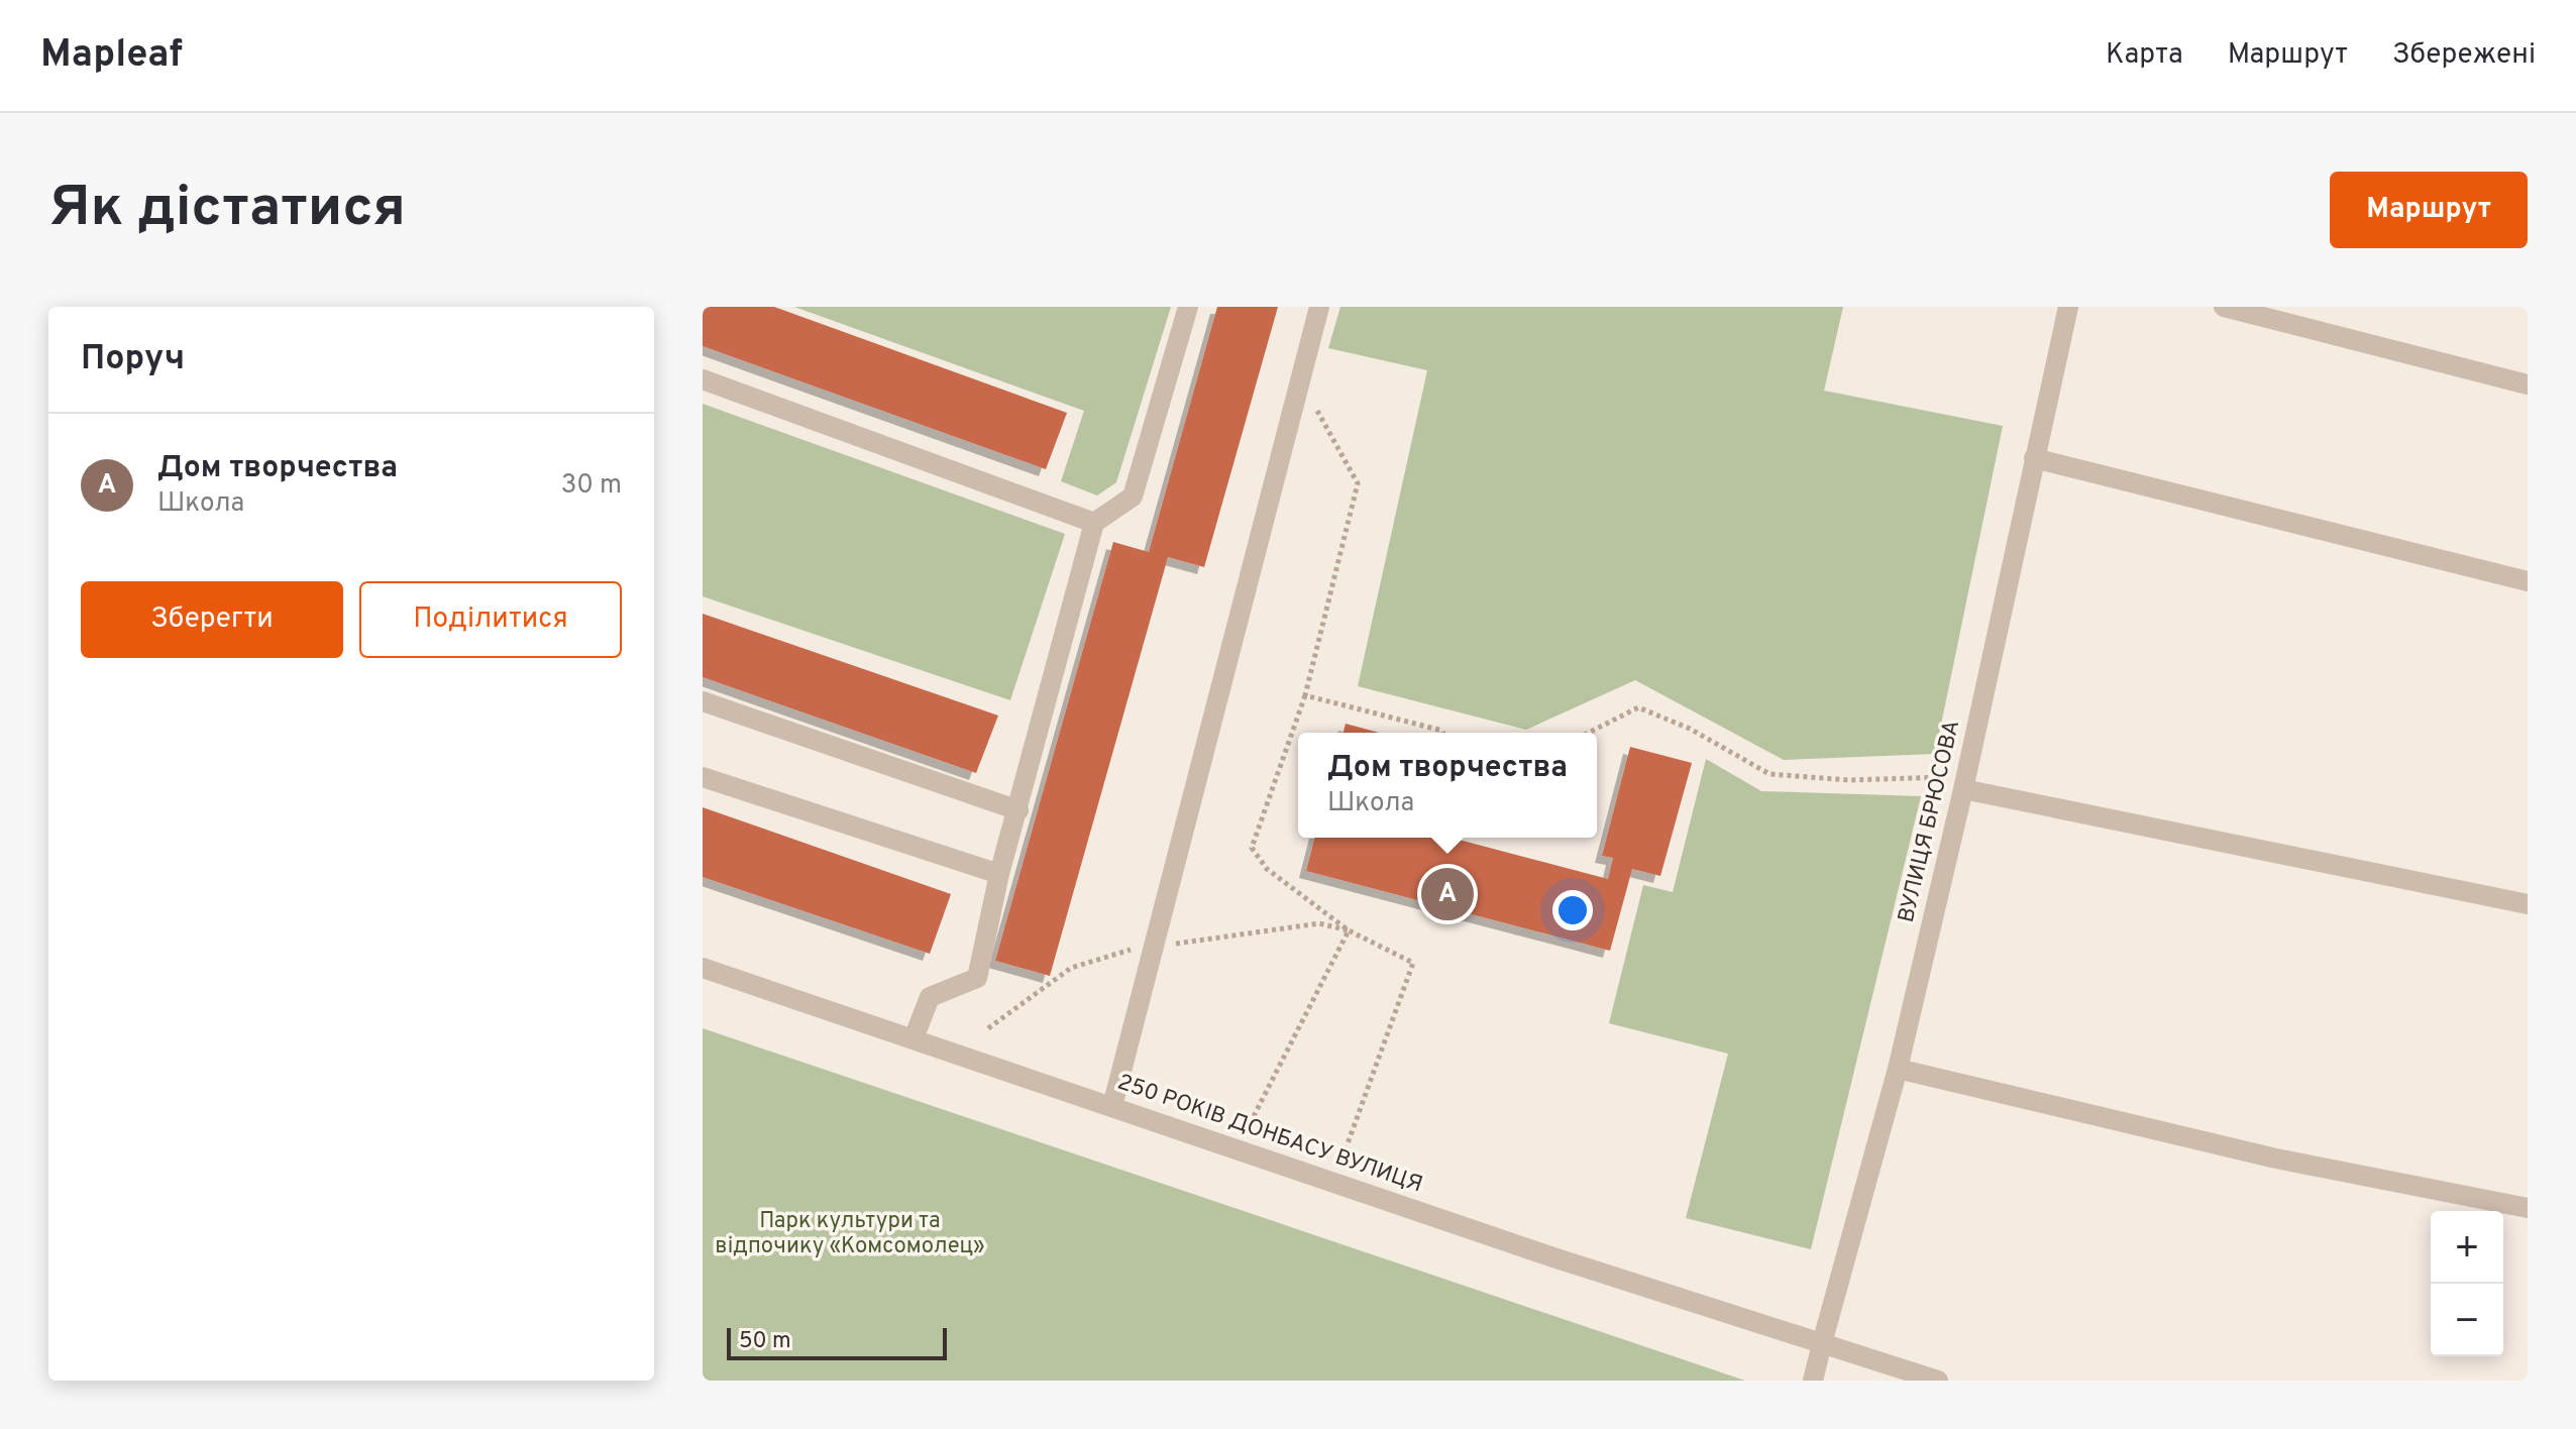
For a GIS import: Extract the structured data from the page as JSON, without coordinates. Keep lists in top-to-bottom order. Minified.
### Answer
{"streets":{"street":["ВУЛИЦЯ БРЮСОВА","250 РОКІВ ДОНБАСУ ВУЛИЦЯ"]},"crossings":[["ВУЛИЦЯ БРЮСОВА","250 РОКІВ ДОНБАСУ ВУЛИЦЯ"]],"parks":["Парк культури та відпочику «Комсомолец»"],"scale_bar":"50 m","page":{"header":"Mapleaf","nav":["Карта","Маршрут","Збережені"],"buttons":["Маршрут",["Зберегти","Поділитися"]],"title":"Як дістатися","heading":"Поруч","list":[{"mark":"A","name":"Дом творчества","note":"Школа","value":"30 m"}],"popup":["Дом творчества","Школа"],"pins":"A","map_buttons":["+","−"],"scale":"50 m"}}
